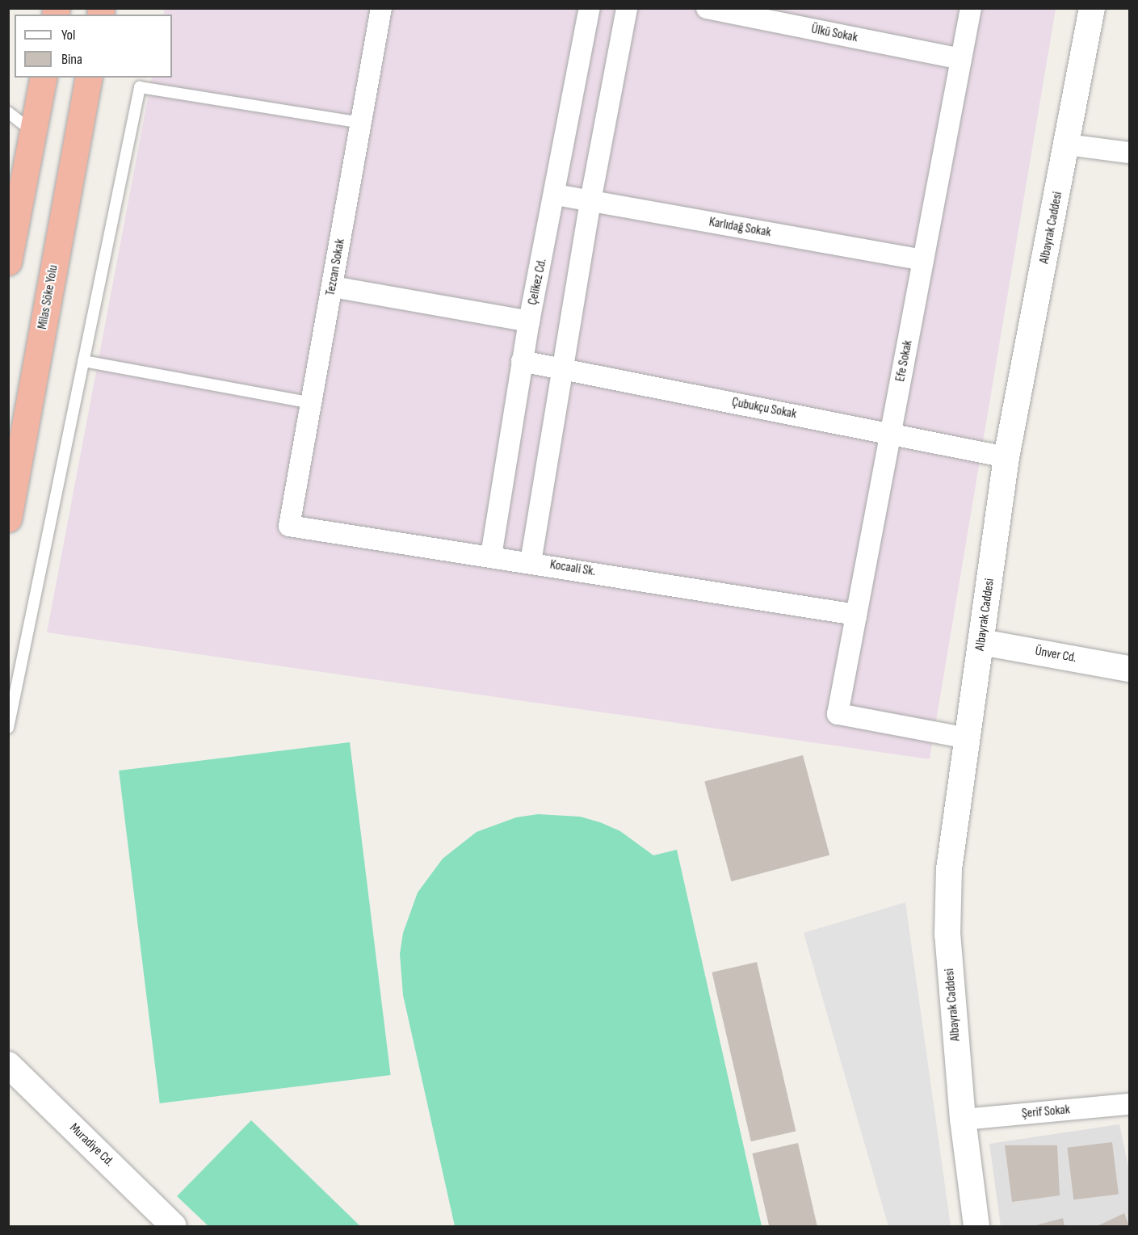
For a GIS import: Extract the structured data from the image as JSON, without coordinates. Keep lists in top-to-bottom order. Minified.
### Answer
{"streets":{"highway":["Milas Söke Yolu"],"street":["Ülkü Sokak","Karlıdağ Sokak","Albayrak Caddesi","Tezcan Sokak","Çelikez Cd.","Efe Sokak","Çubukçu Sokak","Kocaali Sk.","Ünver Cd.","Şerif Sokak","Muradiye Cd."]},"crossings":[["Ülkü Sokak","Efe Sokak"],["Karlıdağ Sokak","Çelikez Cd."],["Karlıdağ Sokak","Efe Sokak"],["Albayrak Caddesi","Efe Sokak"],["Albayrak Caddesi","Çubukçu Sokak"],["Albayrak Caddesi","Ünver Cd."],["Albayrak Caddesi","Şerif Sokak"],["Tezcan Sokak","Kocaali Sk."],["Çelikez Cd.","Çubukçu Sokak"],["Çelikez Cd.","Kocaali Sk."],["Efe Sokak","Çubukçu Sokak"],["Efe Sokak","Kocaali Sk."]],"legend":["Yol","Bina"]}
